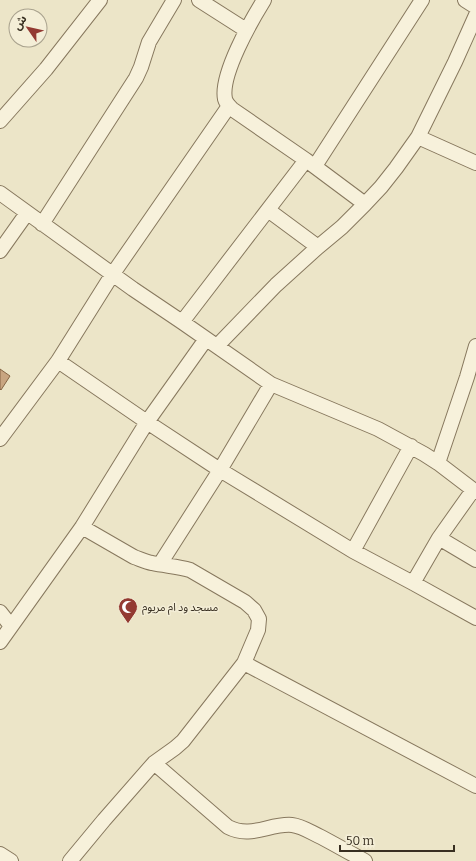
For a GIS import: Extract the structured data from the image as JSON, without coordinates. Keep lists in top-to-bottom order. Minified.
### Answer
{"places":{"mosque":["مسجد ود ام مريوم"]},"scale_bar":"50 m","north":"top left"}
